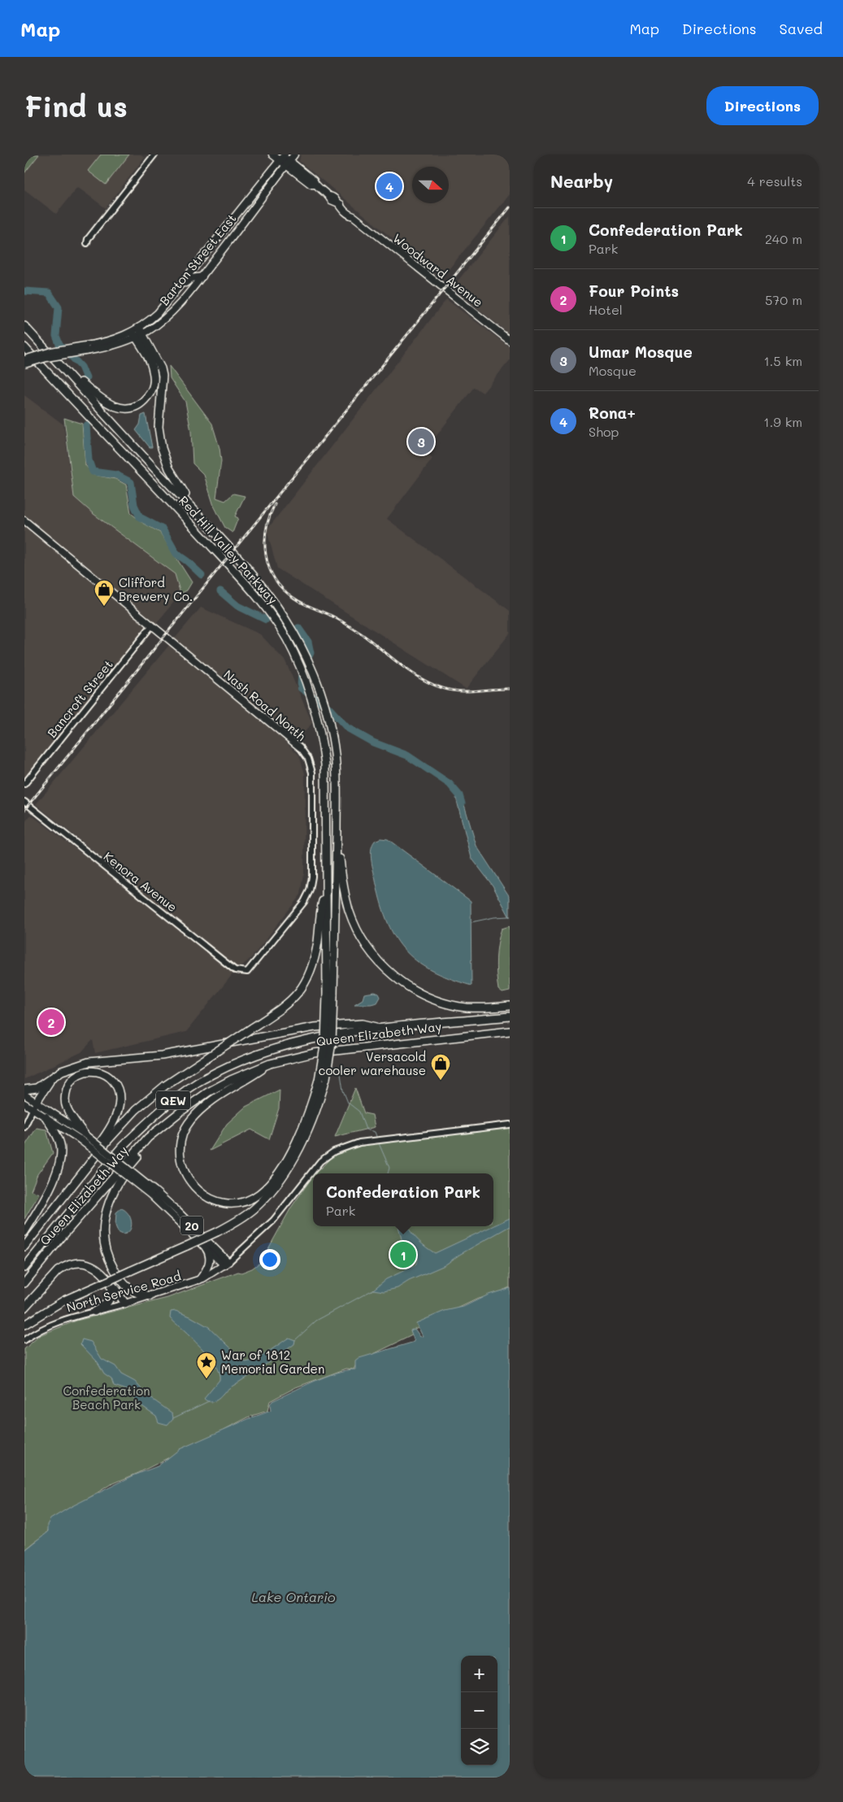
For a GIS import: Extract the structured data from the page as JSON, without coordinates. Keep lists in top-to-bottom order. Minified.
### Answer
{"streets":{"highway":["Red Hill Valley Parkway","Queen Elizabeth Way","QEW"],"main road":["Barton Street East","Woodward Avenue","Nash Road North","20","North Service Road"],"street":["Bancroft Street","Kenora Avenue"]},"crossings":[["Barton Street East","Woodward Avenue"],["Bancroft Street","Nash Road North"],["Nash Road North","Kenora Avenue"],["20","North Service Road"]],"water":["Lake Ontario"],"parks":["Confederation Beach Park"],"places":{"shop":["Clifford Brewery Co.","Versacold cooler warehause"],"place":["War of 1812 Memorial Garden"]},"north":"right","page":{"header":"Map","nav":["Map","Directions","Saved"],"buttons":"Directions","title":"Find us","heading":["Nearby","4 results"],"pins":["4","3","2","1"],"list":[{"mark":"1","name":"Confederation Park","note":"Park","value":"240 m"},{"mark":"2","name":"Four Points","note":"Hotel","value":"570 m"},{"mark":"3","name":"Umar Mosque","note":"Mosque","value":"1.5 km"},{"mark":"4","name":"Rona+","note":"Shop","value":"1.9 km"}],"popup":["Confederation Park","Park"],"map_buttons":["+","−"]}}
